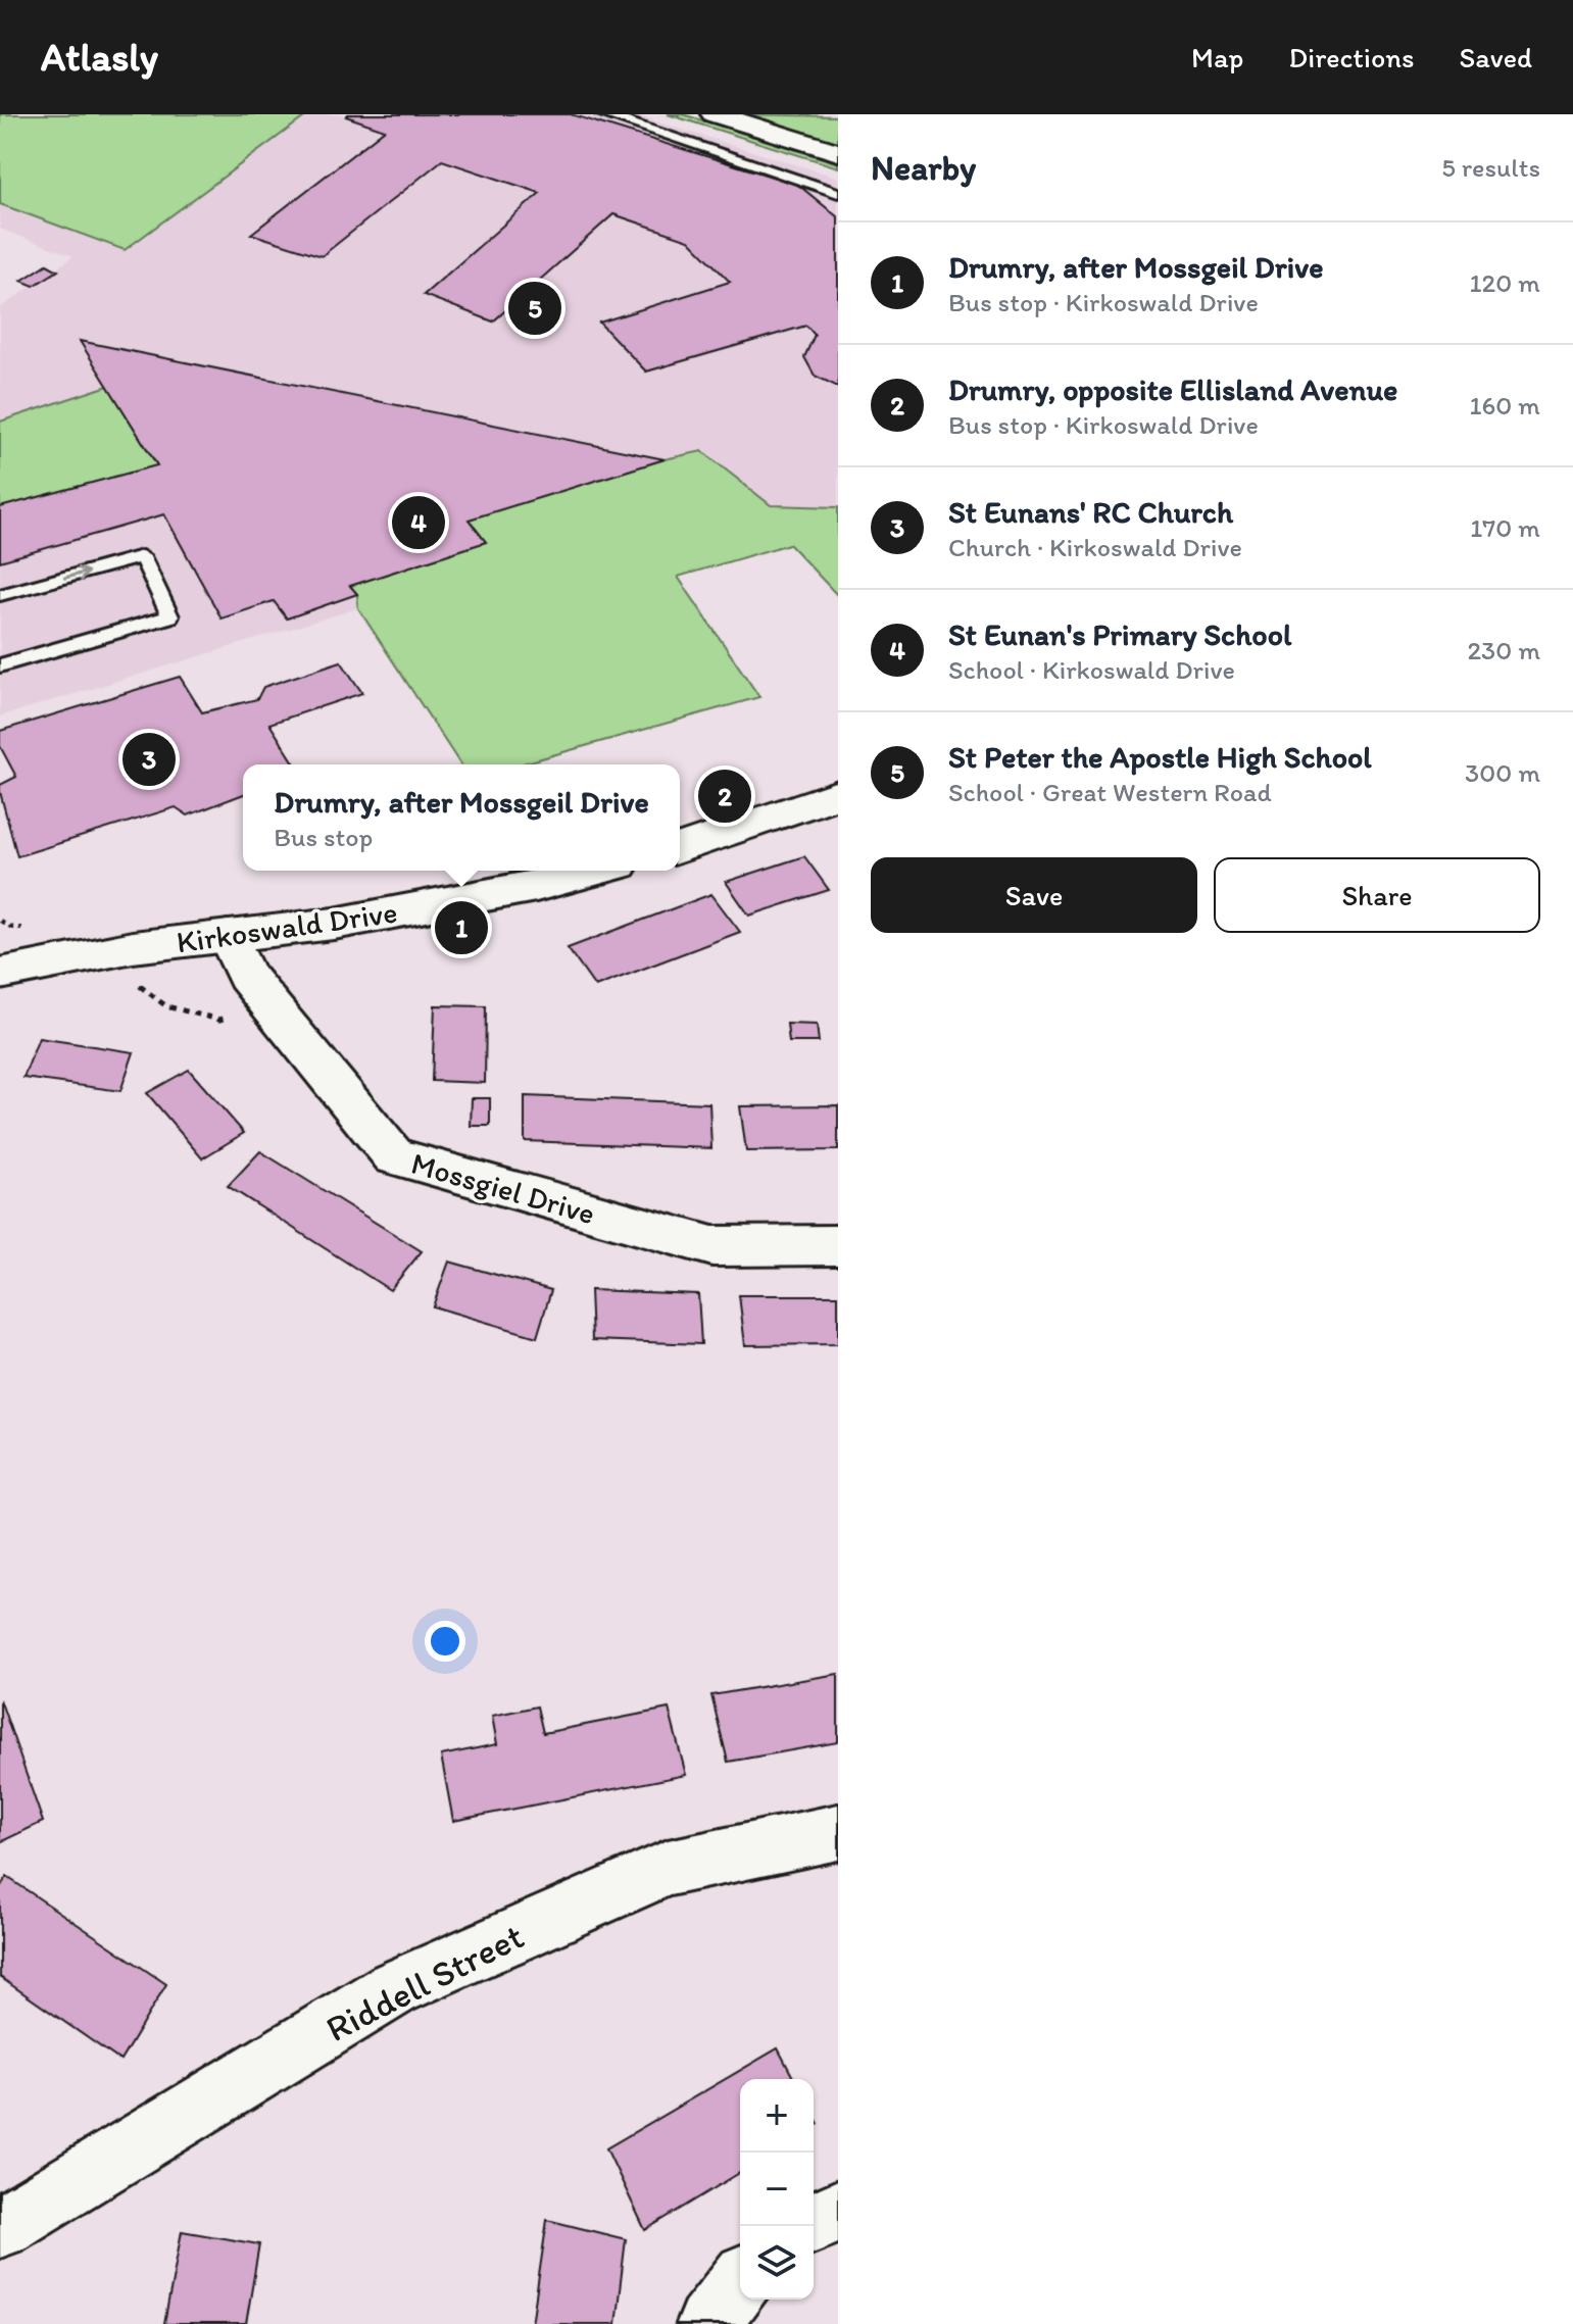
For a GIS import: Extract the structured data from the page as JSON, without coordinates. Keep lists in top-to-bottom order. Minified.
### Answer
{"streets":{"street":["Kirkoswald Drive","Mossgiel Drive","Riddell Street"]},"crossings":[["Kirkoswald Drive","Mossgiel Drive"]],"page":{"header":"Atlasly","nav":["Map","Directions","Saved"],"heading":["Nearby","5 results"],"list":[{"mark":"1","name":"Drumry, after Mossgeil Drive","note":"Bus stop · Kirkoswald Drive","value":"120 m"},{"mark":"2","name":"Drumry, opposite Ellisland Avenue","note":"Bus stop · Kirkoswald Drive","value":"160 m"},{"mark":"3","name":"St Eunans' RC Church","note":"Church · Kirkoswald Drive","value":"170 m"},{"mark":"4","name":"St Eunan's Primary School","note":"School · Kirkoswald Drive","value":"230 m"},{"mark":"5","name":"St Peter the Apostle High School","note":"School · Great Western Road","value":"300 m"}],"pins":["5","4","3","2","1"],"popup":["Drumry, after Mossgeil Drive","Bus stop"],"buttons":["Save","Share"],"map_buttons":["+","−"]}}
